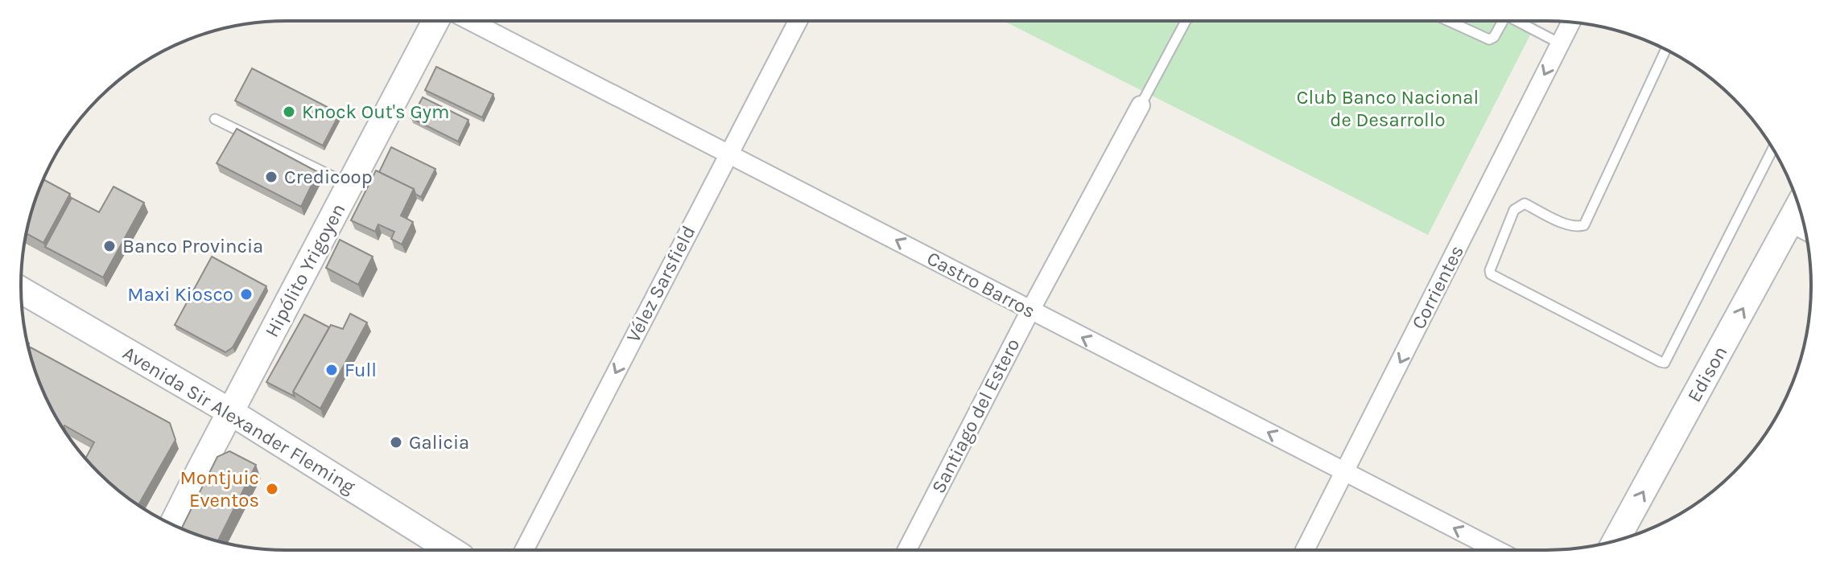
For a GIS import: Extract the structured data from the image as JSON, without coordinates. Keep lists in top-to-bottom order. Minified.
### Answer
{"streets":{"street":["Hipólito Yrigoyen","Vélez Sarsfield","Castro Barros","Corrientes","Edison","Santiago del Estero","Avenida Sir Alexander Fleming"]},"crossings":[["Hipólito Yrigoyen","Avenida Sir Alexander Fleming"],["Vélez Sarsfield","Castro Barros"],["Castro Barros","Corrientes"],["Castro Barros","Santiago del Estero"]],"one_way":["Vélez Sarsfield","Castro Barros","Corrientes","Edison"],"parks":["Club Banco Nacional de Desarrollo"],"places":["Knock Out's Gym","Credicoop","Banco Provincia","Maxi Kiosco","Full","Galicia","Montjuic Eventos"]}
